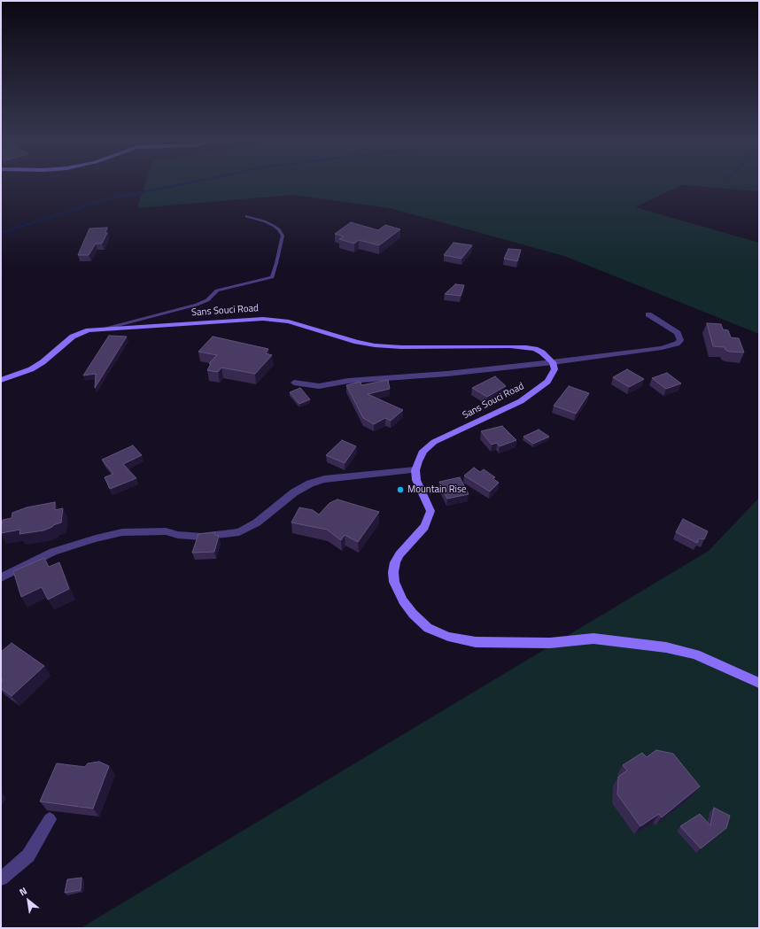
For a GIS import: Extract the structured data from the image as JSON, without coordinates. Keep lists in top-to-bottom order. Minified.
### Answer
{"streets":{"main road":["Sans Souci Road"]},"places":["Mountain Rise"],"north":"top left"}
